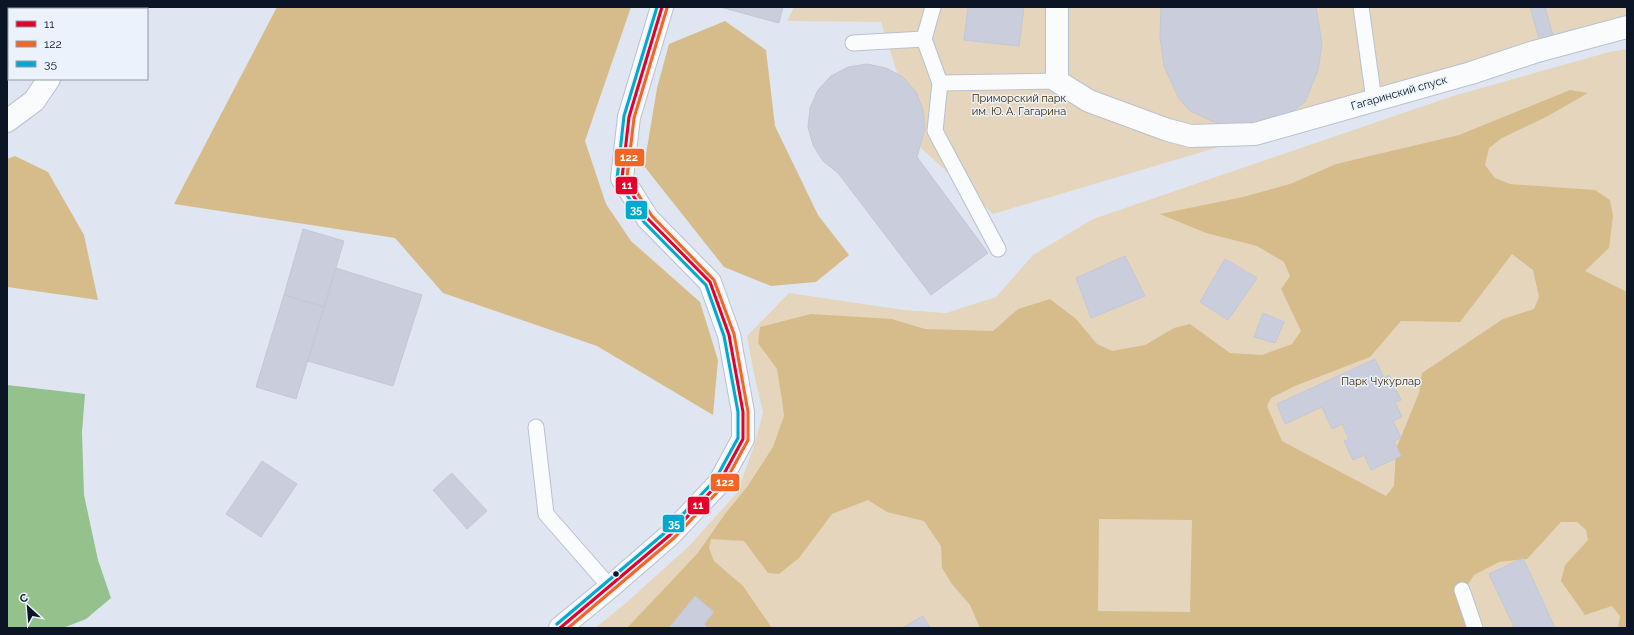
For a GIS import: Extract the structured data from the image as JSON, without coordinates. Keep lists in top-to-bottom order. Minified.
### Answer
{"streets":{"main road":["Гагаринский спуск"]},"parks":["Приморский парк им. Ю. А. Гагарина","Парк Чукурлар"],"lines":["transit line 11","transit line 35","transit line 122"],"legend":["11","122","35"],"north":"top left"}
